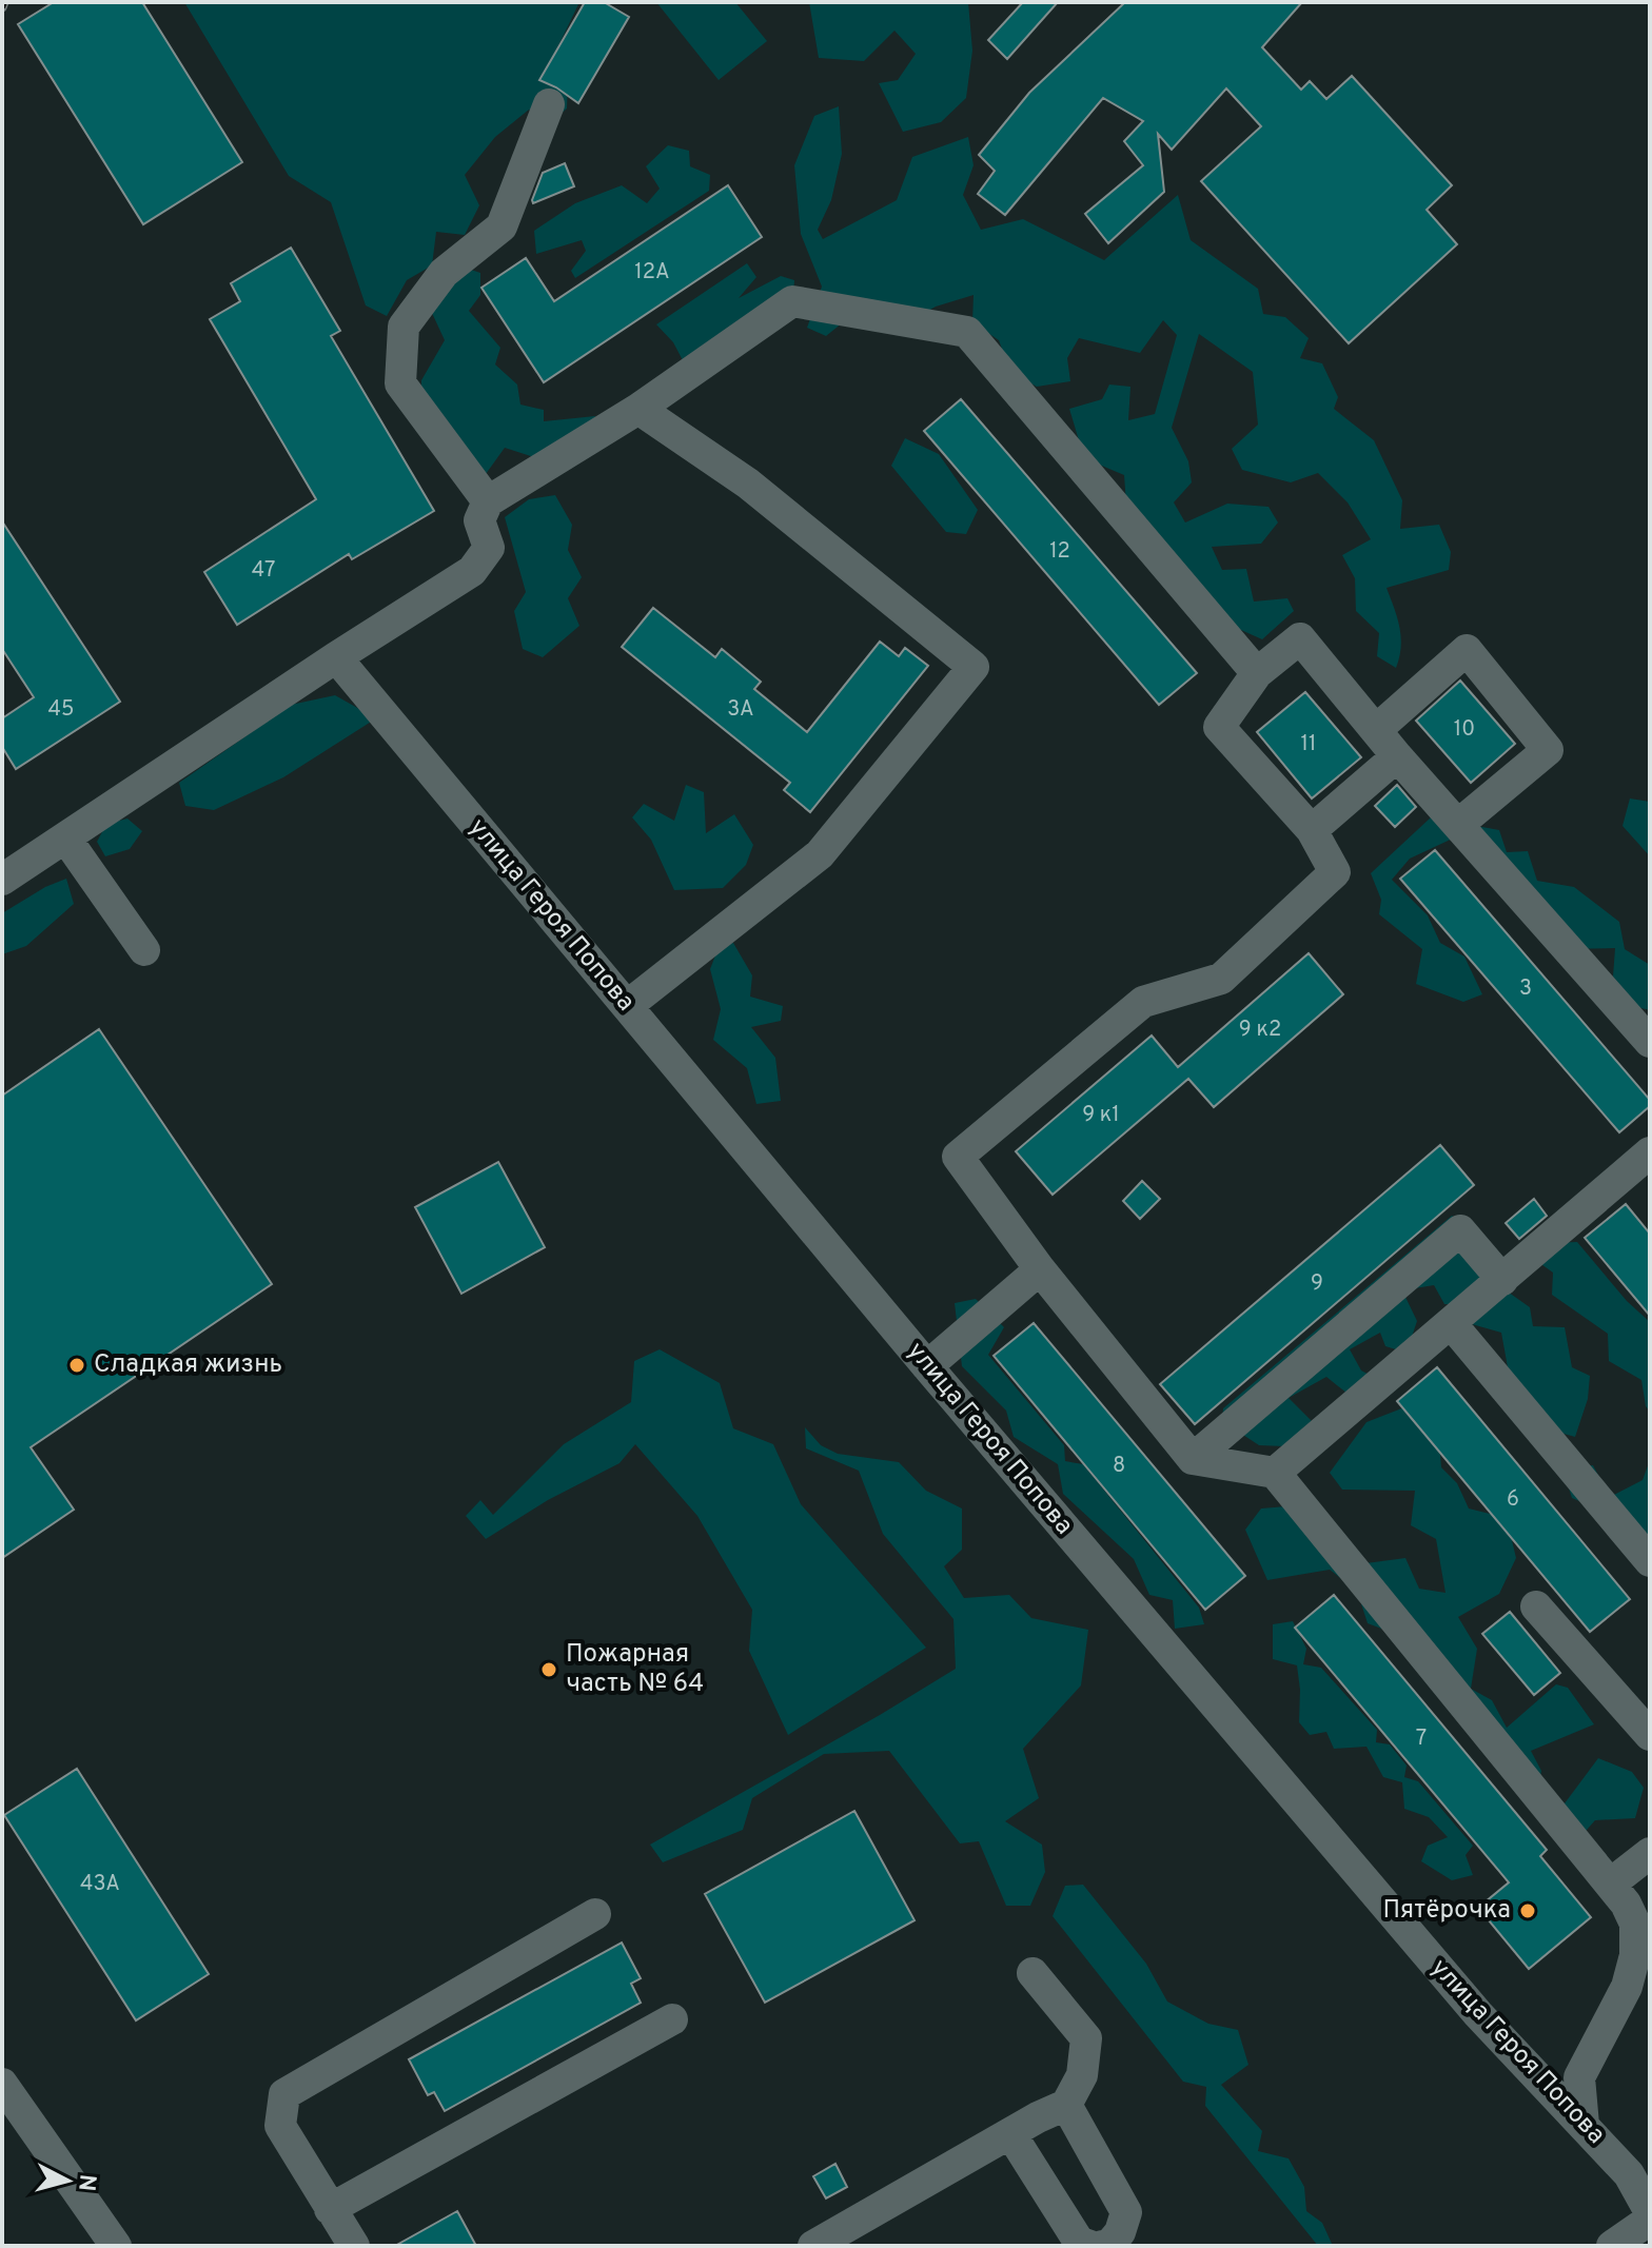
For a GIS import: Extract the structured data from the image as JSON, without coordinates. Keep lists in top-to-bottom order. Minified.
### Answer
{"streets":{"street":["улица Героя Попова"]},"places":["Сладкая жизнь","Пожарная часть № 64","Пятёрочка"],"house_numbers":["12А","12","47","45","3А","10","11","3","9 к2","9 к1","9","8","6","7","43А"],"north":"right"}
